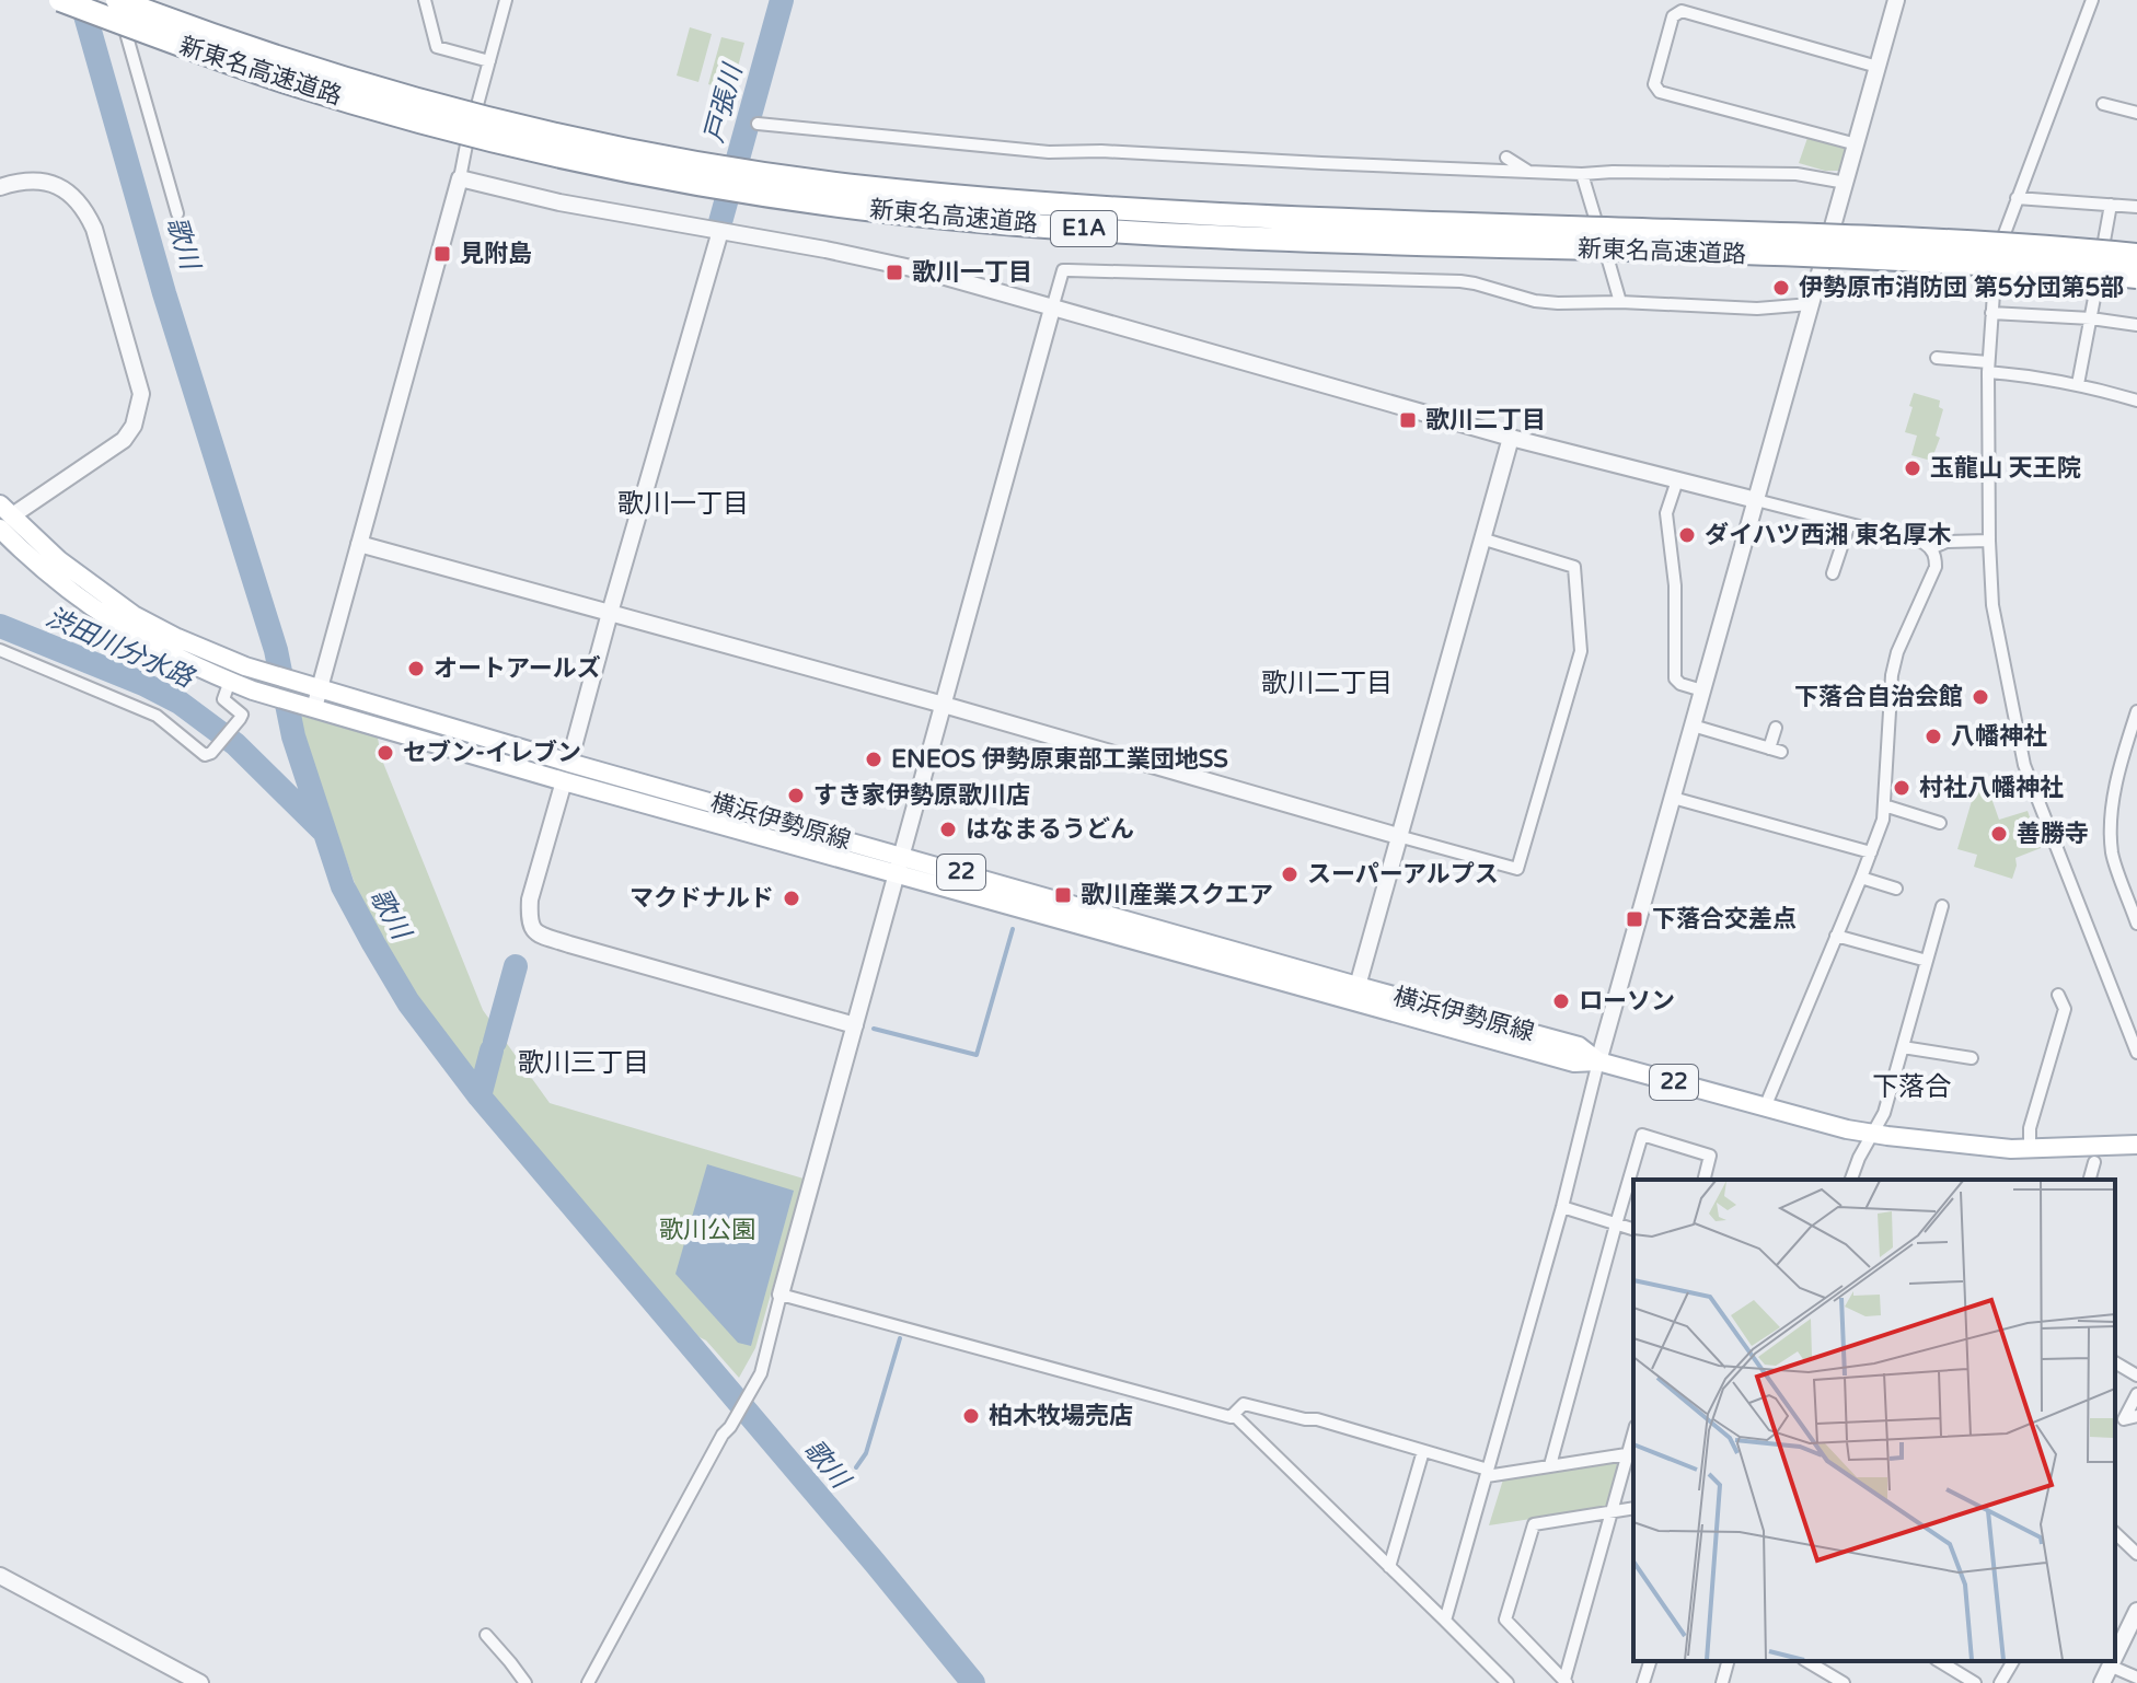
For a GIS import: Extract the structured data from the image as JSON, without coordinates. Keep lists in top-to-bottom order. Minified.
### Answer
{"streets":{"highway":["新東名高速道路","E1A"],"main road":["横浜伊勢原線","22"]},"districts":["歌川一丁目","歌川二丁目","歌川三丁目","下落合"],"water":["戸張川","歌川","渋田川分水路"],"parks":["歌川公園"],"places":{"transit":["見附島","歌川一丁目","歌川二丁目","歌川産業スクエア","下落合交差点"],"other":["伊勢原市消防団 第5分団第5部","玉龍山 天王院","ダイハツ西湘 東名厚木","オートアールズ","下落合自治会館","八幡神社","セブン-イレブン","ENEOS 伊勢原東部工業団地SS","村社八幡神社","すき家伊勢原歌川店","はなまるうどん","善勝寺","スーパーアルプス","マクドナルド","ローソン","柏木牧場売店"]}}
